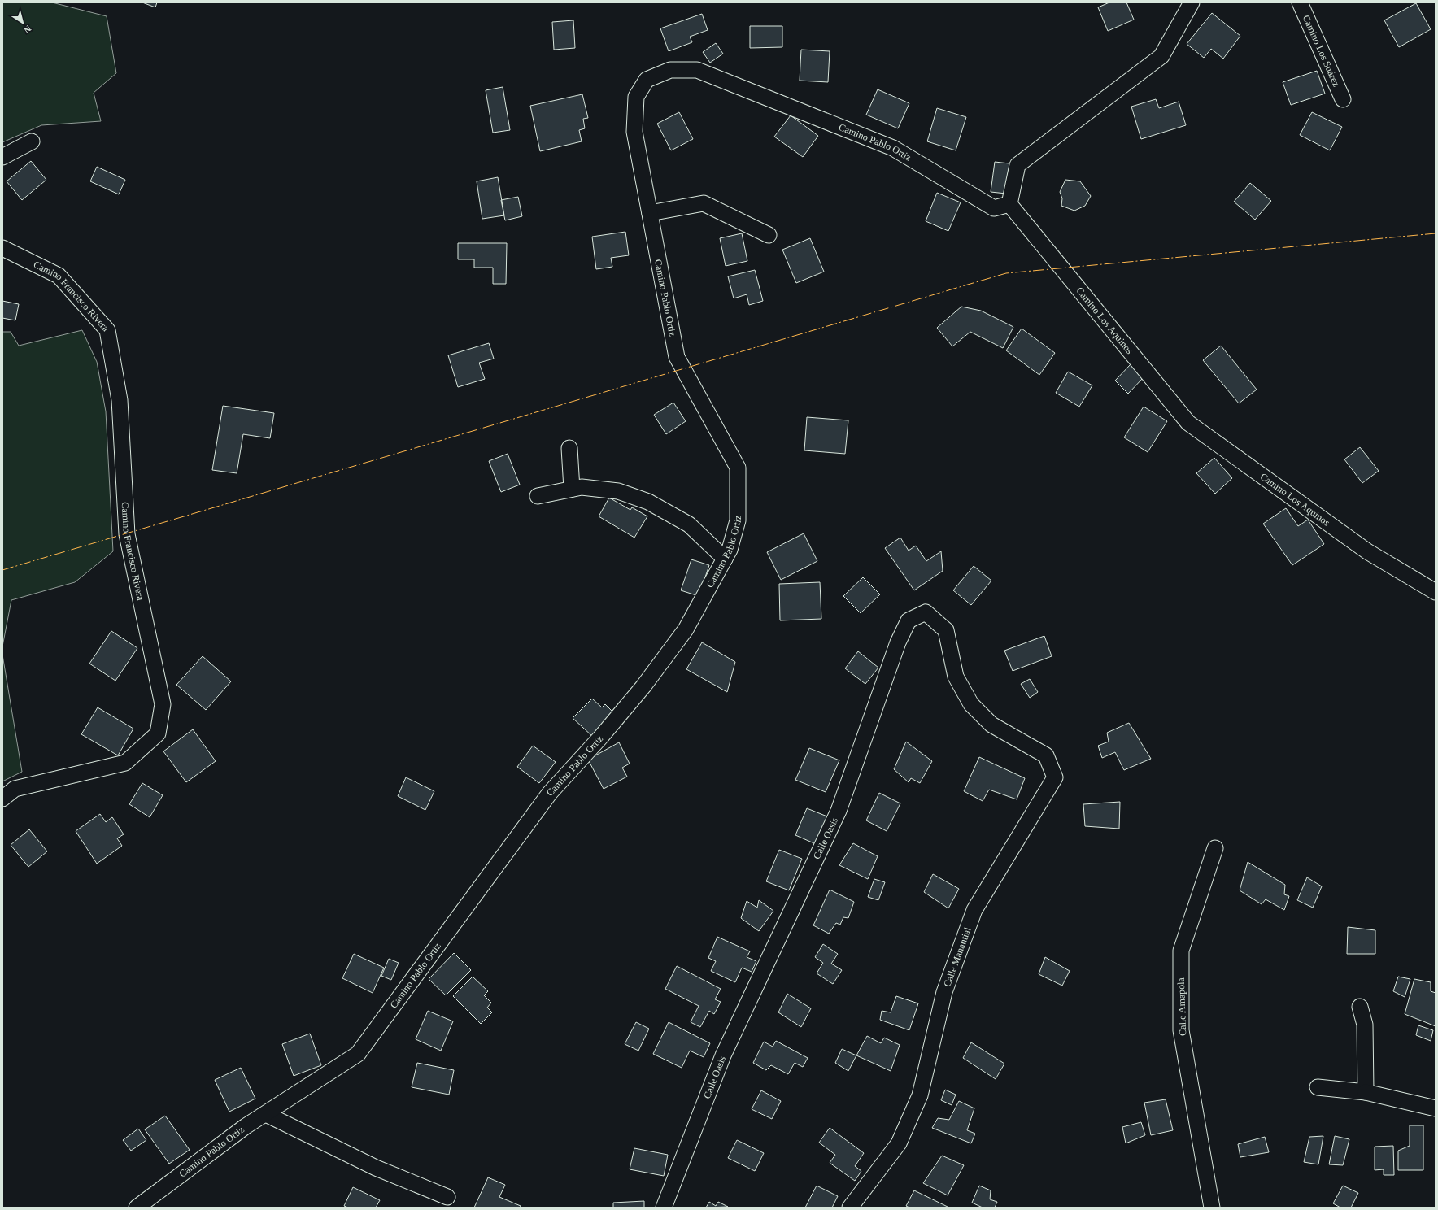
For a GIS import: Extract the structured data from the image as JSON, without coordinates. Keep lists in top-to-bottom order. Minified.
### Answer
{"streets":{"street":["Camino Los Suárez","Camino Pablo Ortiz","Camino Francisco Rivera","Camino Los Aquinos","Calle Oasis","Calle Manantial","Calle Amapola"]},"crossings":[["Camino Pablo Ortiz","Camino Los Aquinos"],["Calle Oasis","Calle Manantial"]],"north":"bottom right"}
